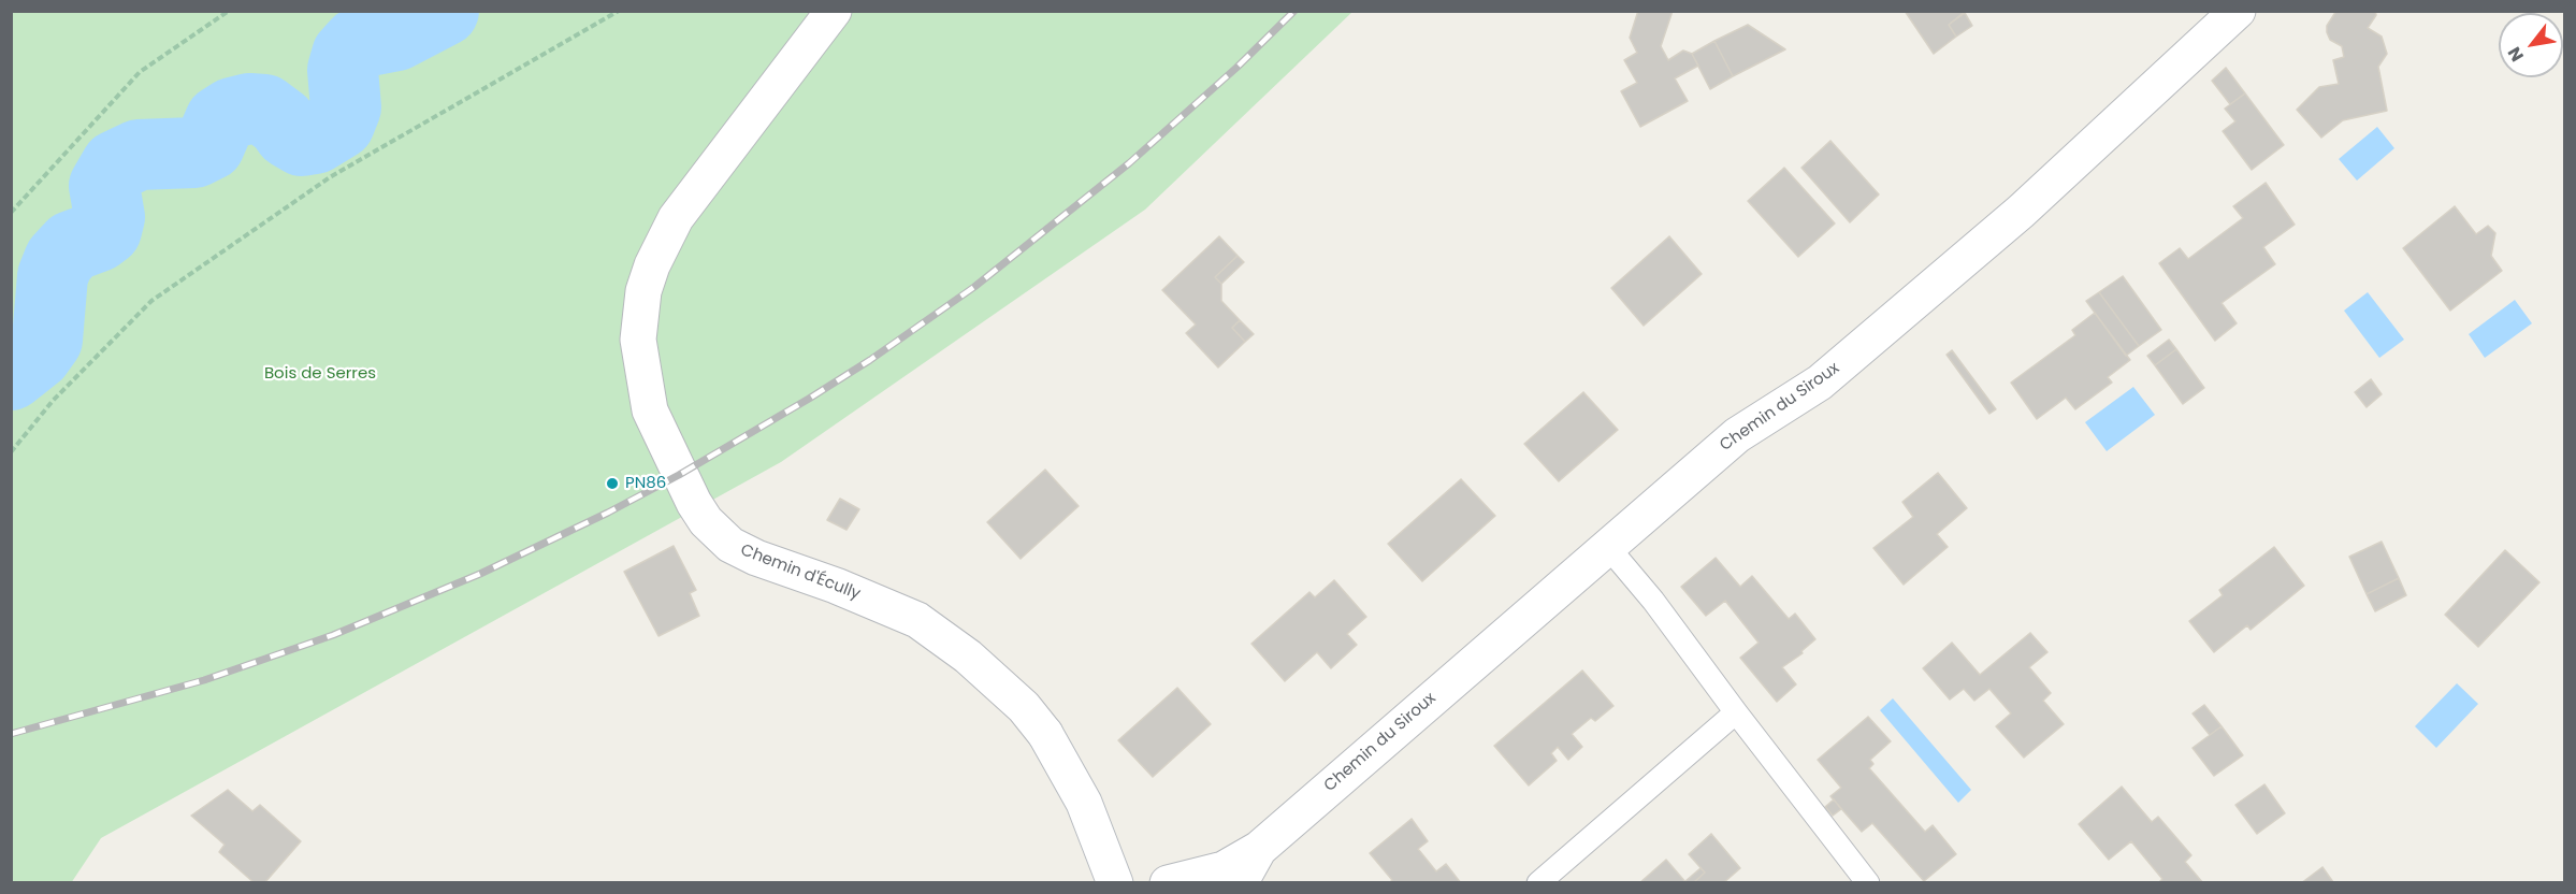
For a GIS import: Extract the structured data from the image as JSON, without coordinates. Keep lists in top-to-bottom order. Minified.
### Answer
{"streets":{"street":["Chemin du Siroux","Chemin d'Écully"]},"parks":["Bois de Serres"],"places":["PN86"],"north":"bottom left"}
